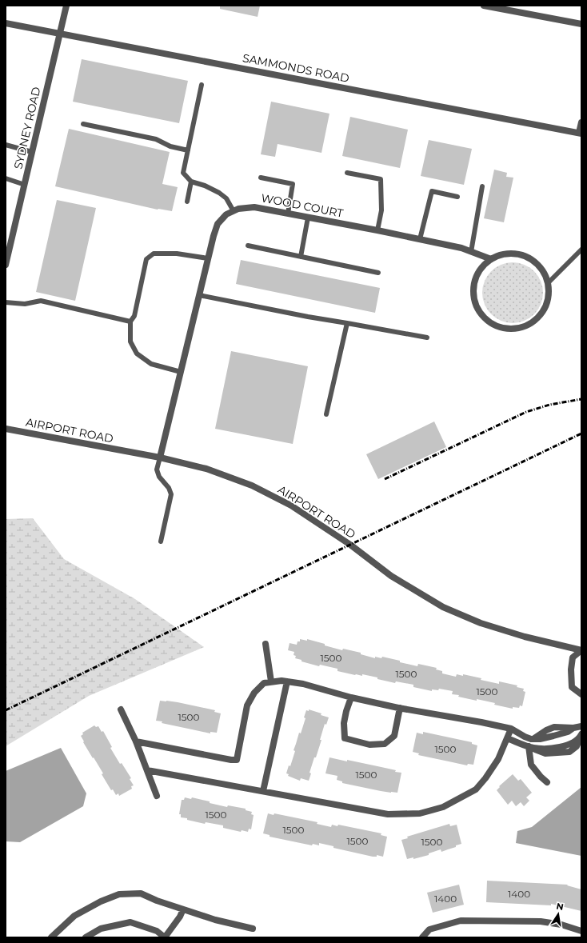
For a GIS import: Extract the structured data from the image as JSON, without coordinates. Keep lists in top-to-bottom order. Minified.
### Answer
{"streets":{"street":["SAMMONDS ROAD","SYDNEY ROAD","WOOD COURT","AIRPORT ROAD"]},"crossings":[["SAMMONDS ROAD","SYDNEY ROAD"],["WOOD COURT","AIRPORT ROAD"]],"house_numbers":["1500","1500","1500","1500","1500","1500","1500","1500","1500","1500","1400","1400"],"north":"top"}
